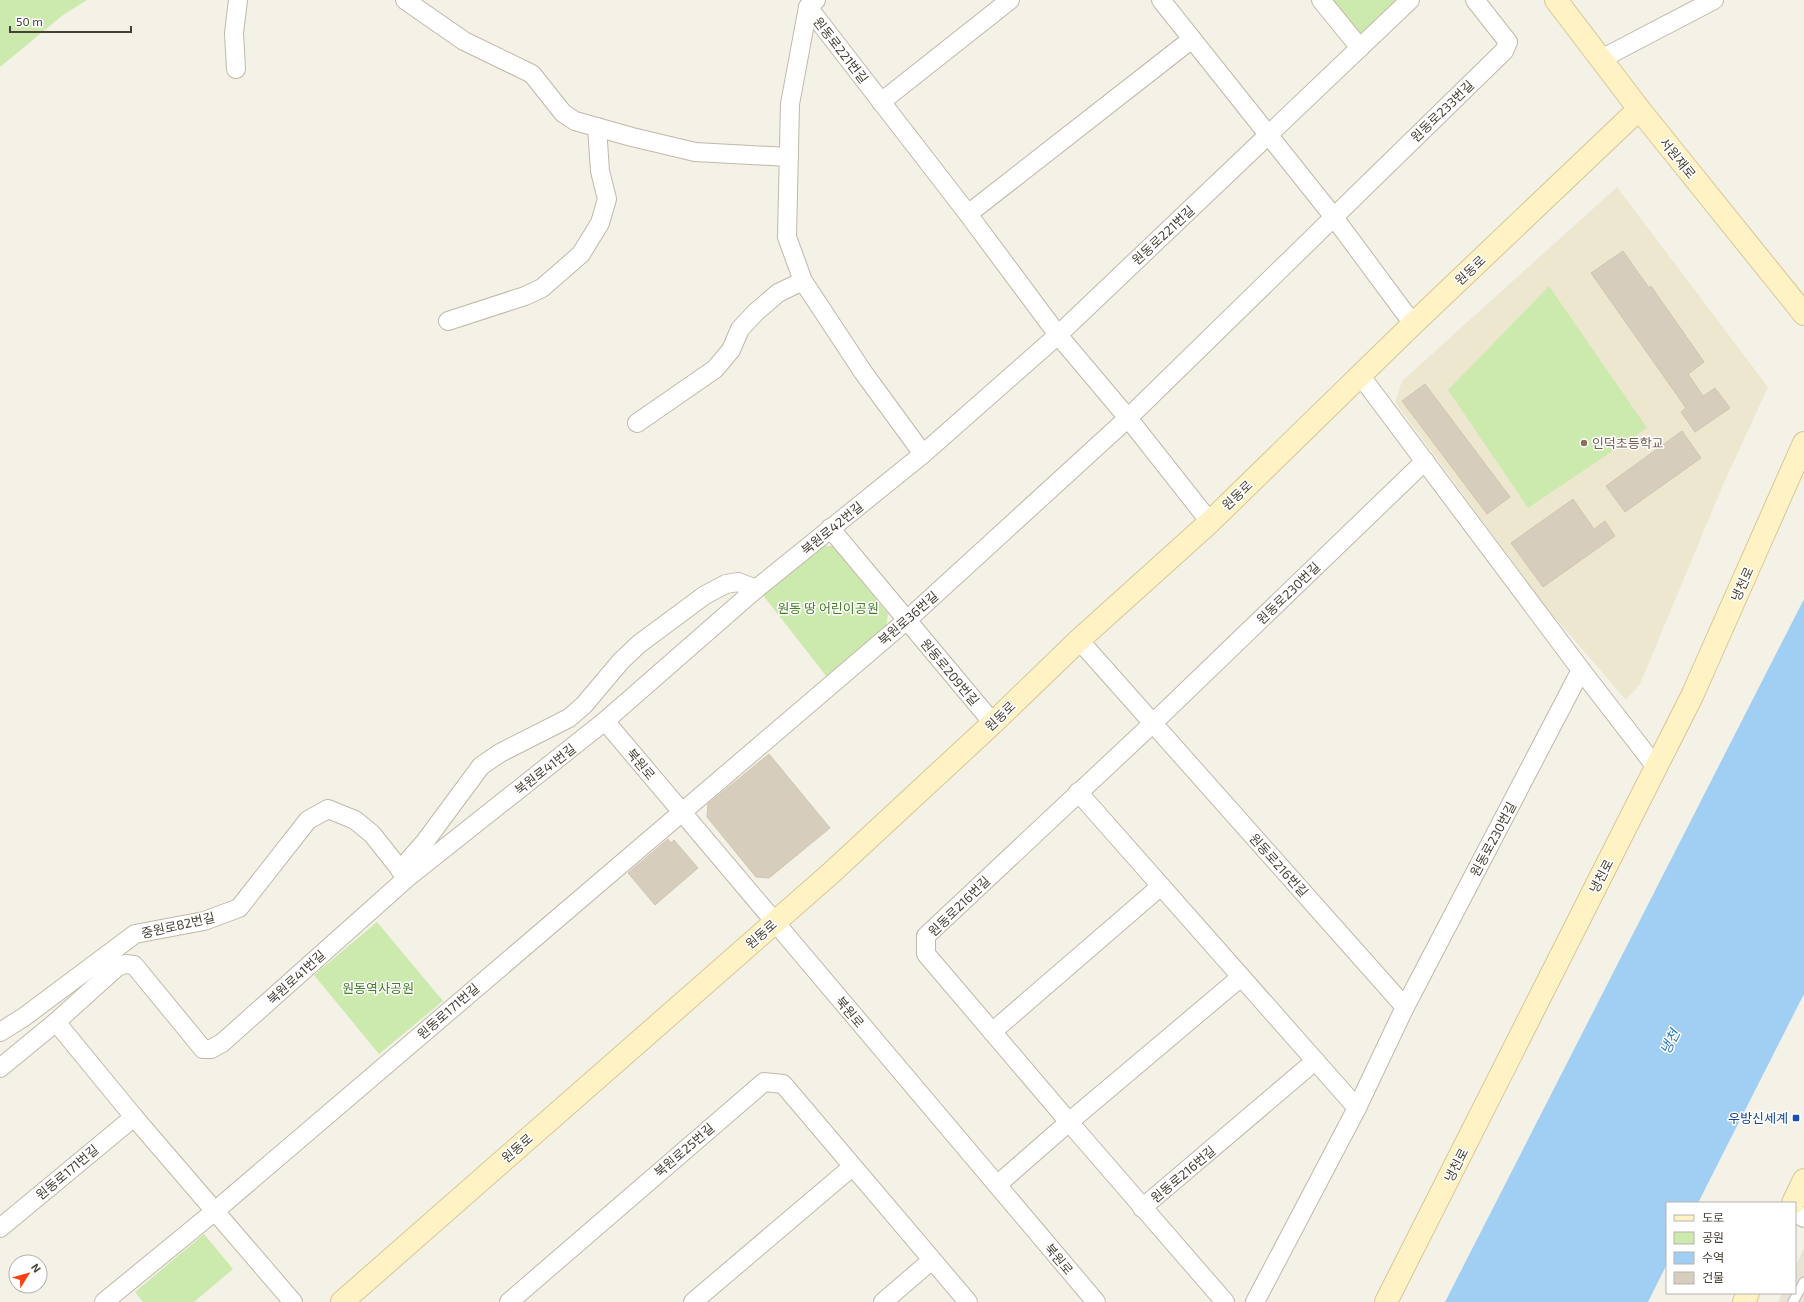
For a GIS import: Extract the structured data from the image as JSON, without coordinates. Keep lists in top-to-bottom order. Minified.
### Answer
{"streets":{"street":["원동로221번길","원동로233번길","서원재로","원동로","북원로42번길","냉천로","원동로230번길","북원로36번길","원동로209번길","북원로","북원로41번길","원동로216번길","중원로82번길","원동로171번길","북원로25번길"]},"crossings":[["원동로221번길","원동로"],["원동로221번길","북원로42번길"],["원동로221번길","북원로36번길"],["서원재로","원동로"],["원동로","원동로209번길"],["원동로","북원로"],["원동로","원동로216번길"],["북원로42번길","원동로209번길"],["북원로42번길","북원로"],["북원로42번길","북원로41번길"],["원동로230번길","원동로216번길"],["북원로36번길","원동로209번길"],["북원로36번길","북원로"],["북원로36번길","원동로171번길"],["북원로","북원로41번길"],["북원로","원동로171번길"],["북원로41번길","중원로82번길"]],"water":["냉천"],"parks":["원동 땅 어린이공원","원동역사공원"],"places":{"other":["인덕초등학교"],"transit":["우방신세계"]},"legend":["도로","공원","수역","건물"],"scale_bar":"50 m","north":"top right"}
